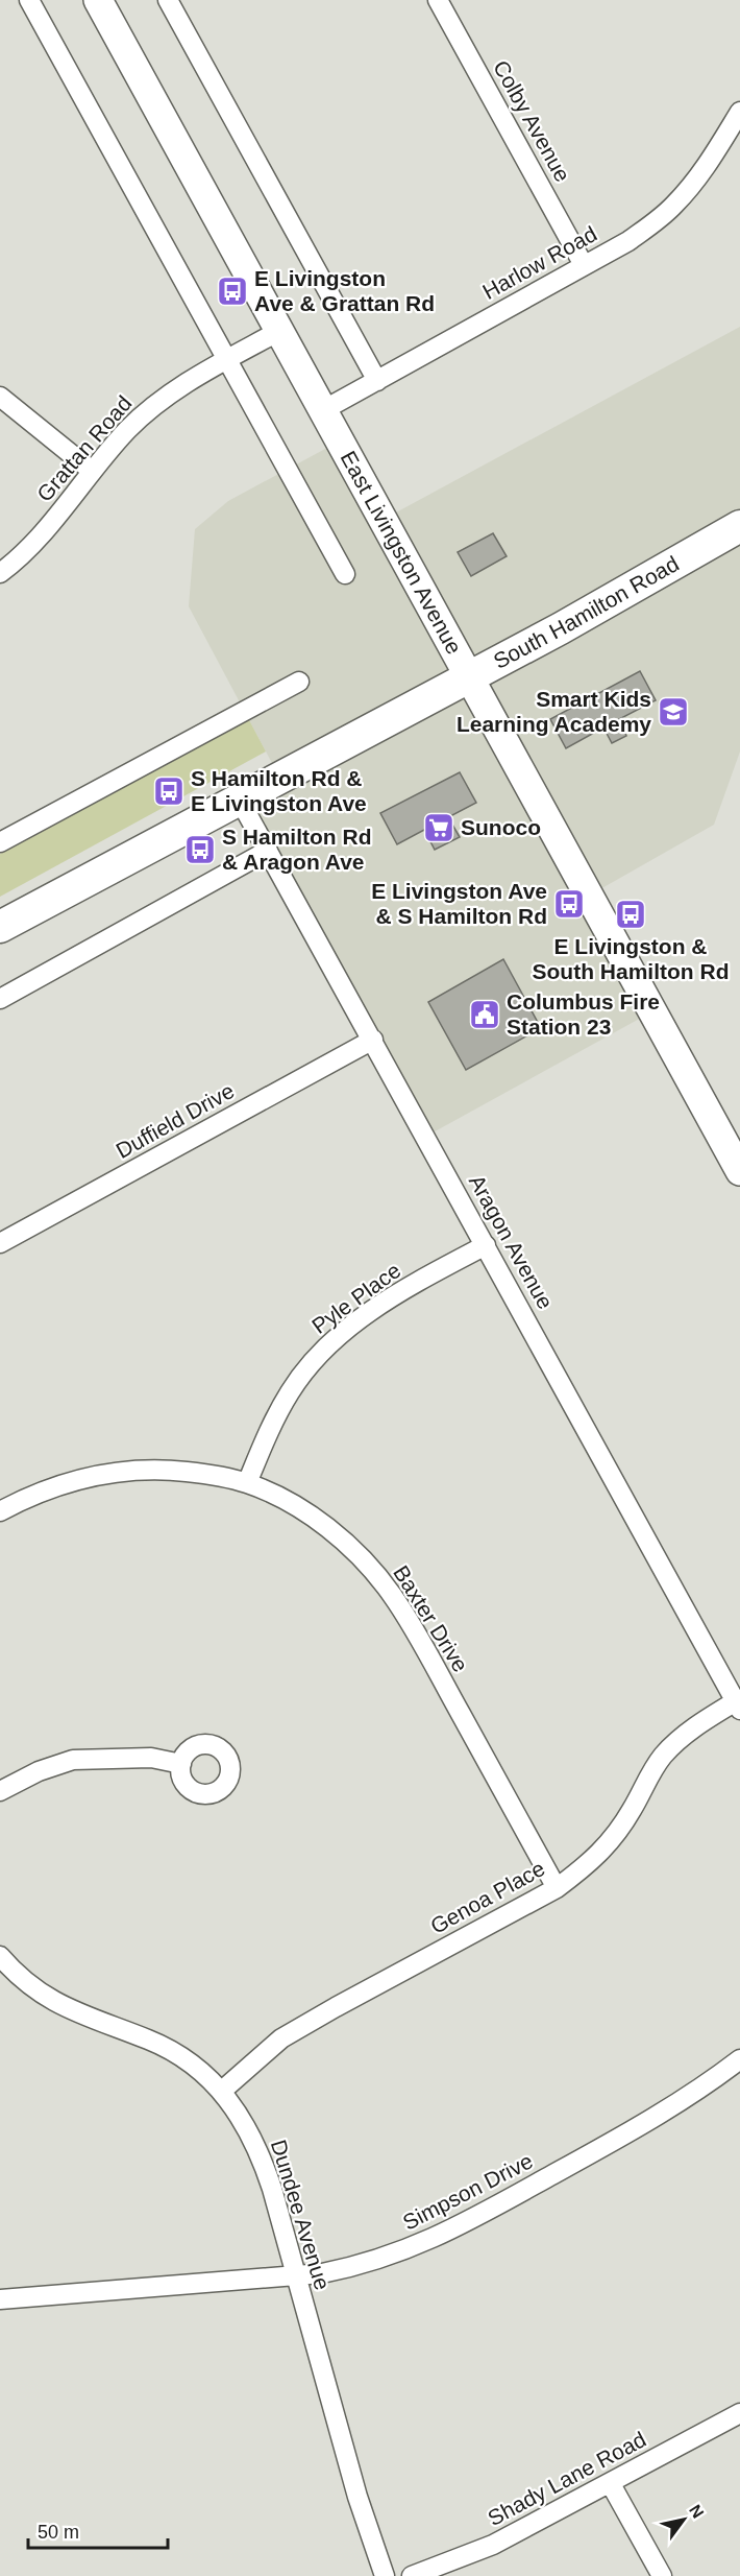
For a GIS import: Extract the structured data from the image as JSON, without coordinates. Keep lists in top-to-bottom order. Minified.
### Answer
{"streets":{"main road":["East Livingston Avenue","South Hamilton Road"],"street":["Colby Avenue","Harlow Road","Grattan Road","Duffield Drive","Aragon Avenue","Pyle Place","Baxter Drive","Genoa Place","Simpson Drive","Dundee Avenue","Shady Lane Road"]},"crossings":[["Colby Avenue","Harlow Road"],["Harlow Road","East Livingston Avenue"],["Grattan Road","East Livingston Avenue"],["East Livingston Avenue","South Hamilton Road"],["South Hamilton Road","Aragon Avenue"],["Duffield Drive","Aragon Avenue"],["Aragon Avenue","Pyle Place"],["Aragon Avenue","Genoa Place"],["Pyle Place","Baxter Drive"],["Baxter Drive","Genoa Place"],["Genoa Place","Dundee Avenue"],["Simpson Drive","Dundee Avenue"]],"places":{"bus stop":["E Livingston Ave & Grattan Rd","S Hamilton Rd & E Livingston Ave","S Hamilton Rd & Aragon Ave","E Livingston Ave & S Hamilton Rd","E Livingston & South Hamilton Rd"],"school or university":["Smart Kids Learning Academy"],"supermarket":["Sunoco"],"public building":["Columbus Fire Station 23"]},"scale_bar":"50 m","north":"top right"}
